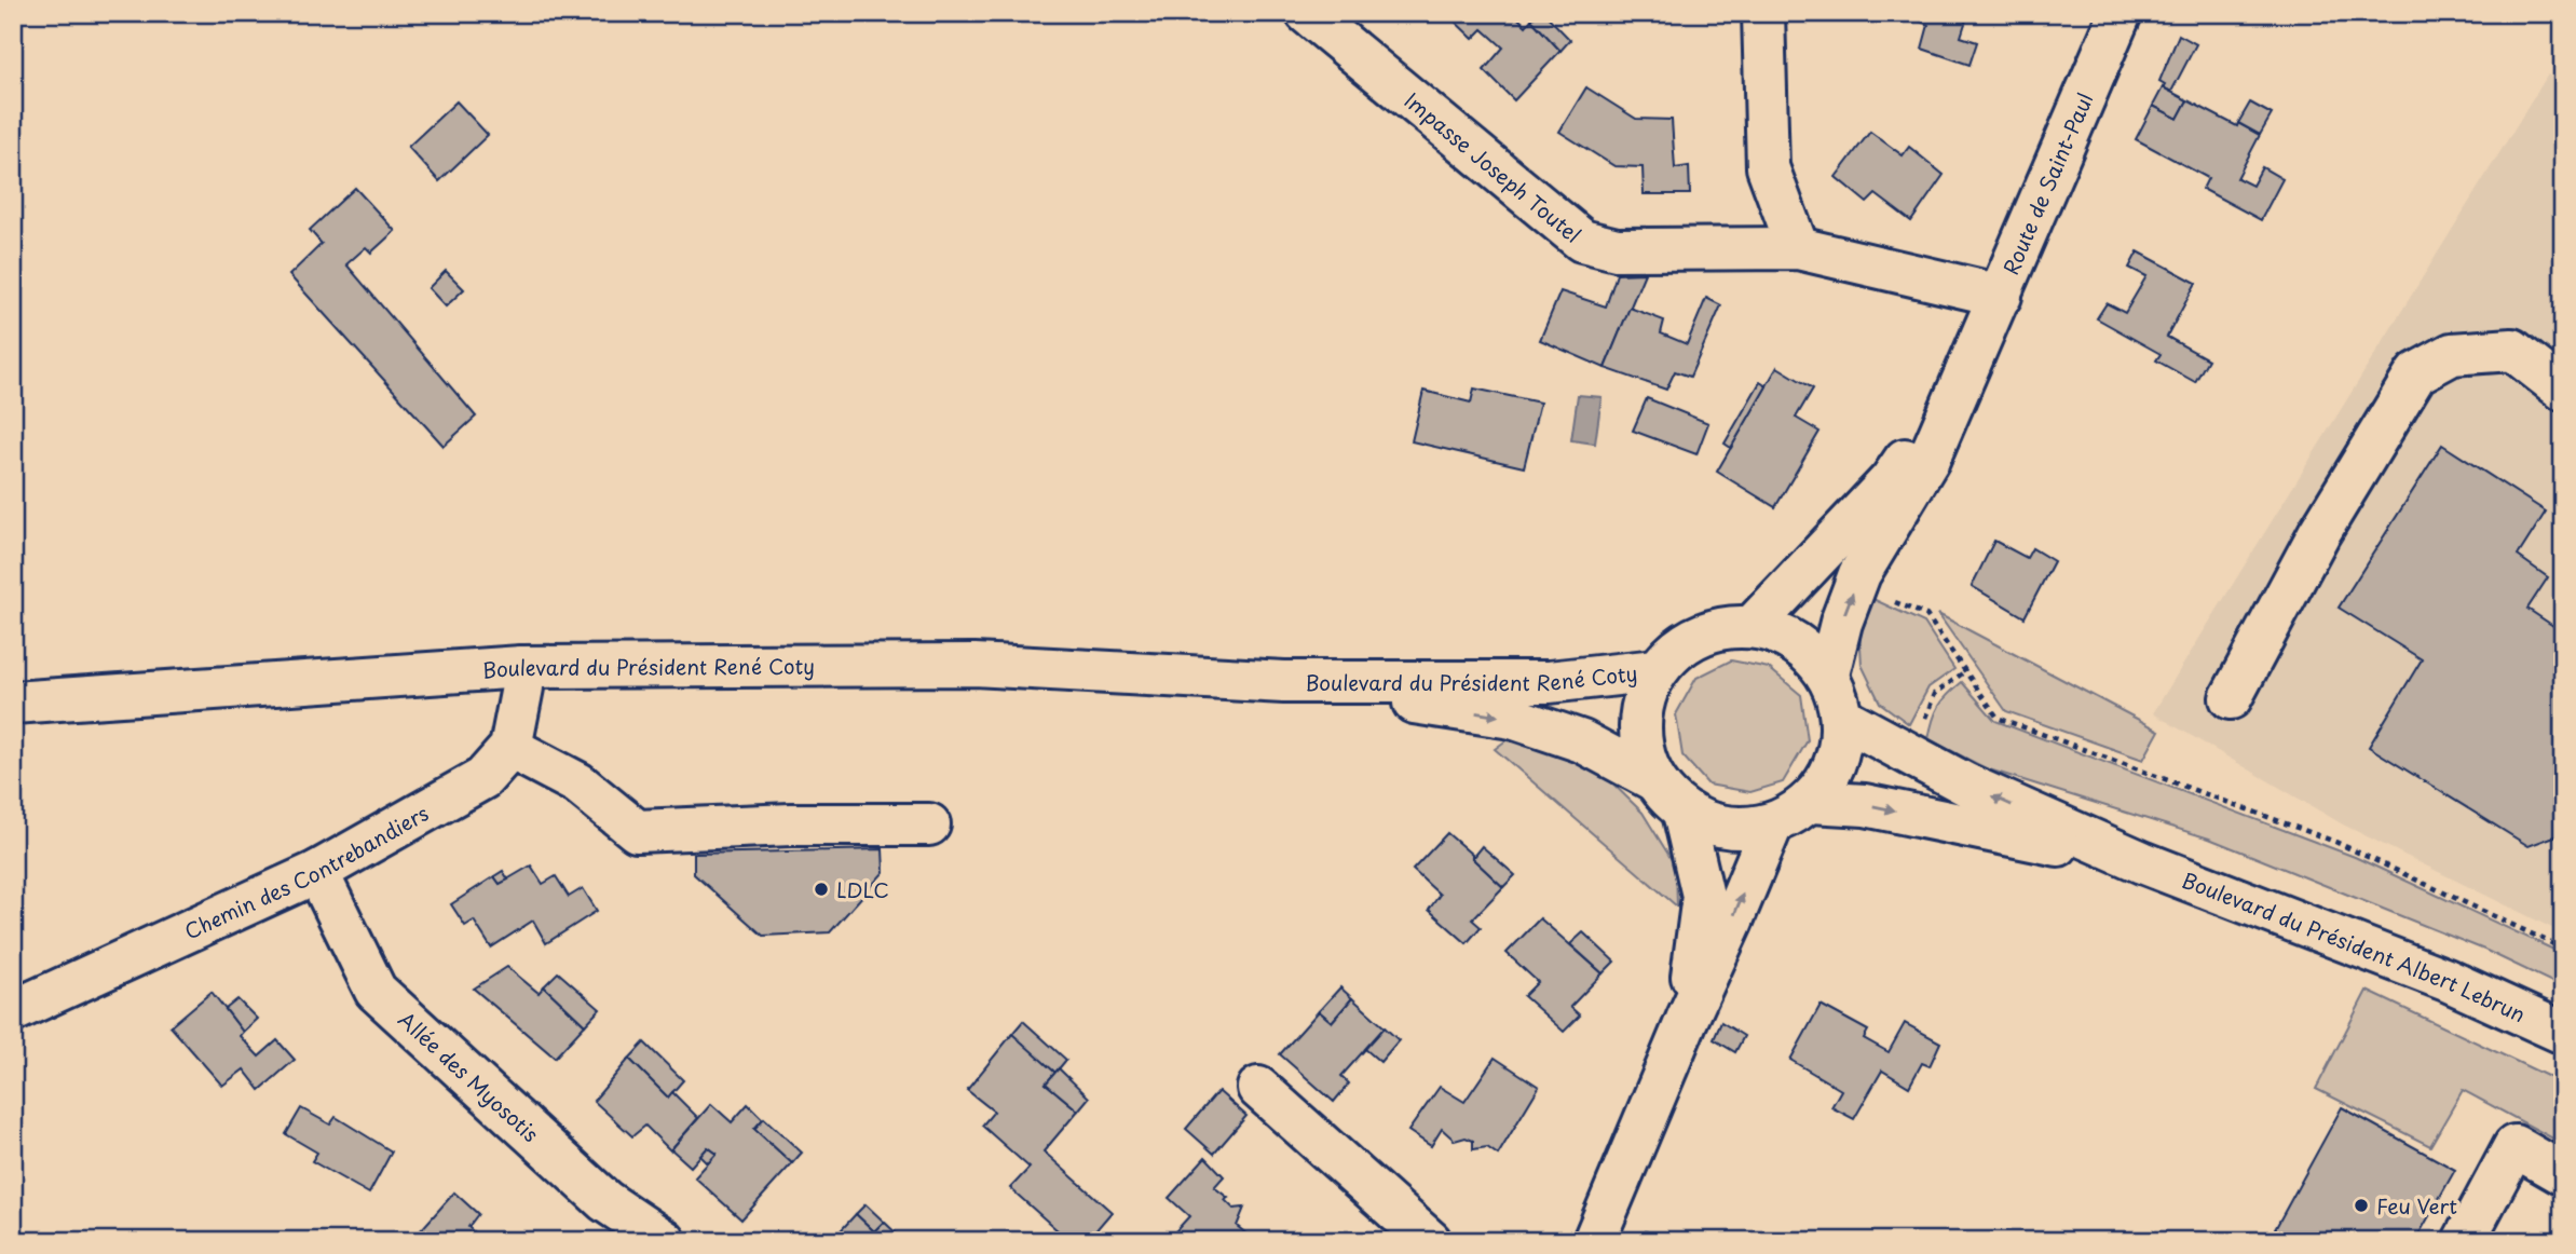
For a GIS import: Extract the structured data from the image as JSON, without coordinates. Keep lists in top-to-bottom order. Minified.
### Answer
{"streets":{"street":["Impasse Joseph Toutel","Route de Saint-Paul","Boulevard du Président René Coty","Chemin des Contrebandiers","Boulevard du Président Albert Lebrun","Allée des Myosotis"]},"crossings":[["Impasse Joseph Toutel","Route de Saint-Paul"],["Route de Saint-Paul","Boulevard du Président René Coty"],["Route de Saint-Paul","Boulevard du Président Albert Lebrun"],["Boulevard du Président René Coty","Chemin des Contrebandiers"],["Boulevard du Président René Coty","Boulevard du Président Albert Lebrun"],["Chemin des Contrebandiers","Allée des Myosotis"]],"places":["LDLC","Feu Vert"]}
